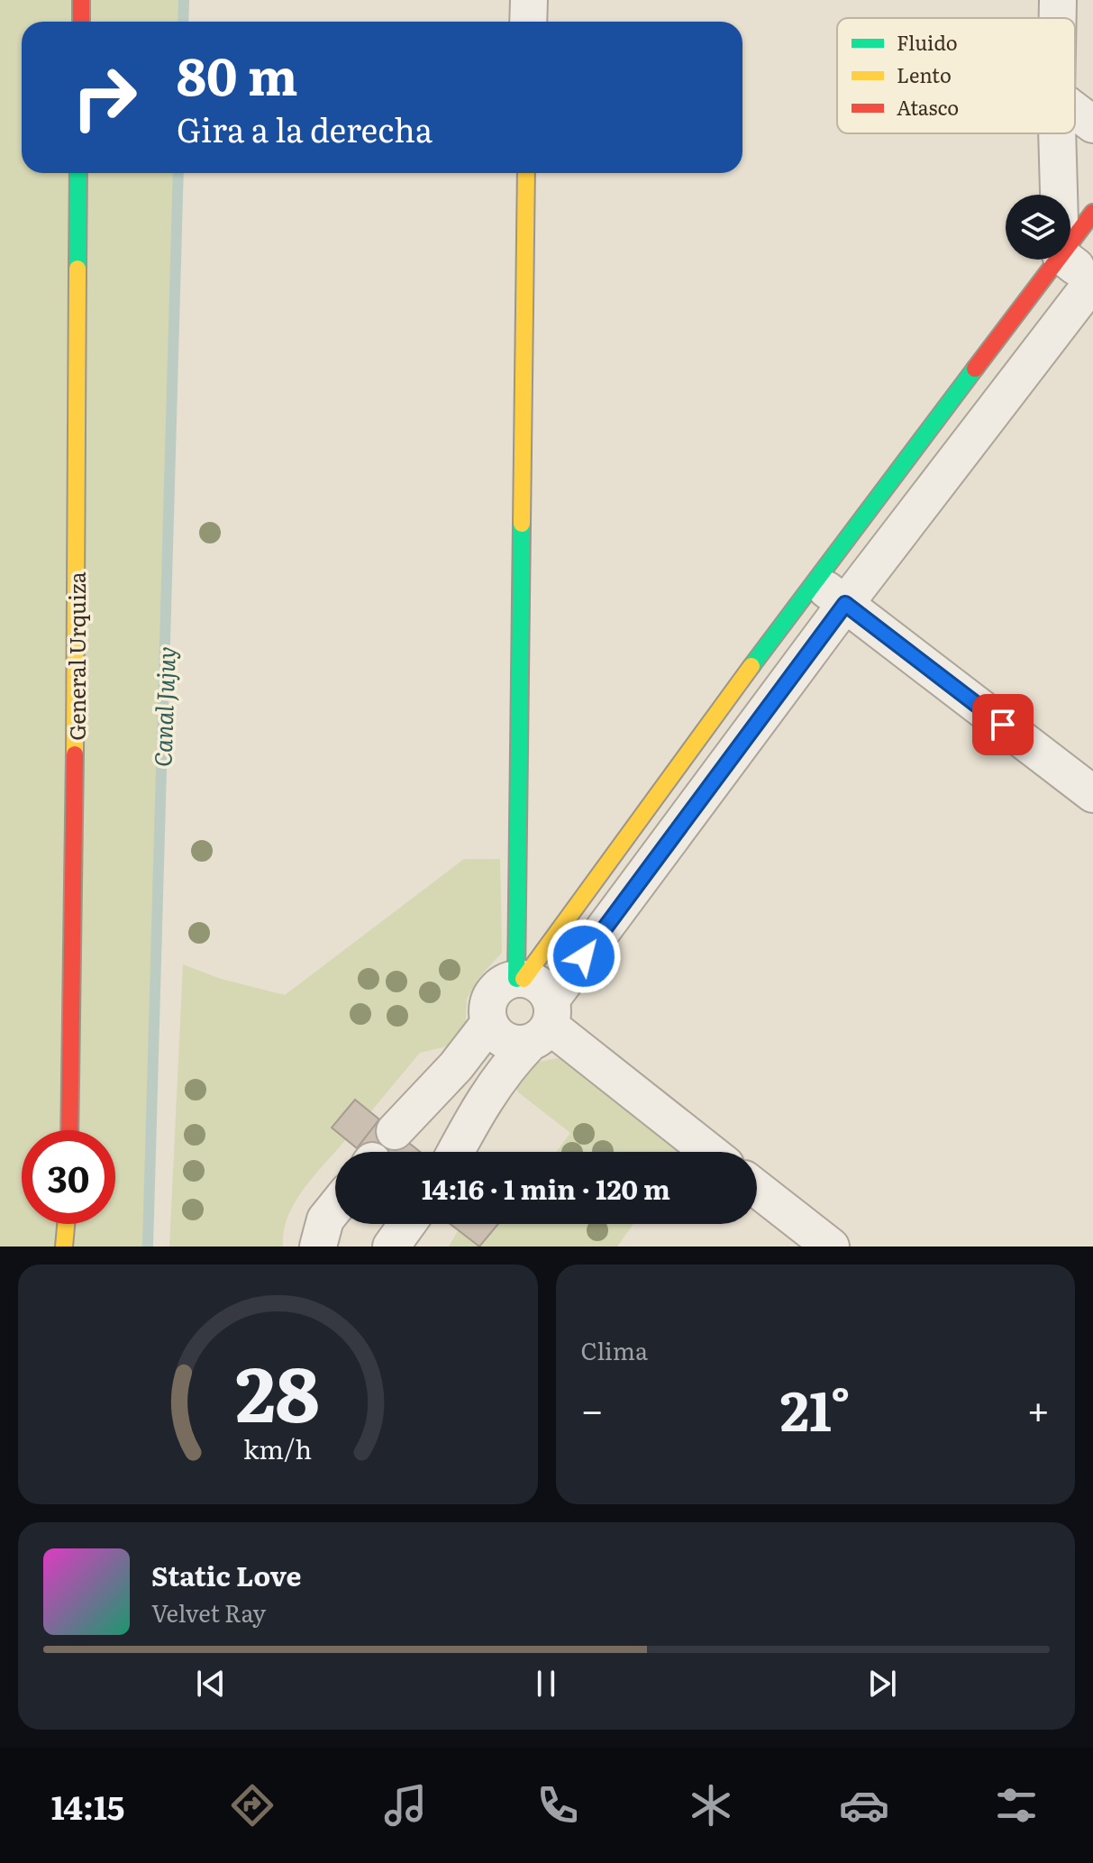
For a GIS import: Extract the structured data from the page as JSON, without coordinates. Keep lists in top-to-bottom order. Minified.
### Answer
{"streets":{"street":["General Urquiza"]},"water":["Canal Jujuy"],"legend":["Fluido","Lento","Atasco"],"page":{"turn":["80 m","Gira a la derecha"],"limit":"30","trip":"14:16 · 1 min · 120 m","tile":"Clima","heat":["−","21°","+"],"song":["Static Love","Velvet Ray"],"tabs":"14:15","gauge":["28","km/h"]}}
